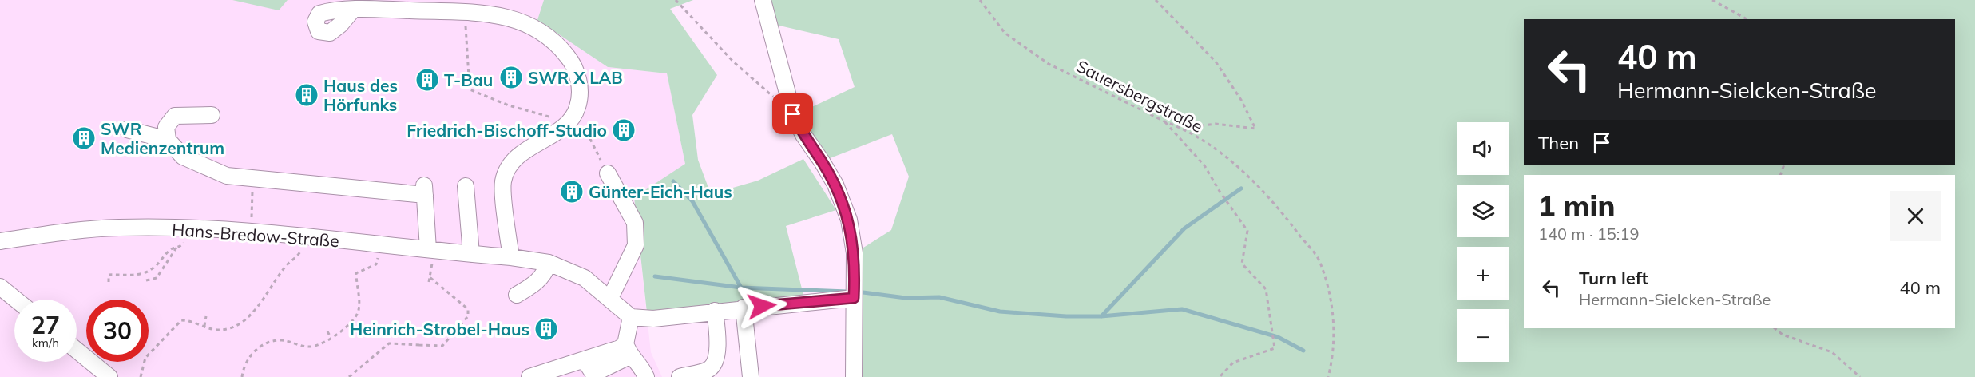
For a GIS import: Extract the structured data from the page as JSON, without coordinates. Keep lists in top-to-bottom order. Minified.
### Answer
{"streets":{"street":["Hans-Bredow-Straße"],"path":["Sauersbergstraße"]},"places":{"building":["SWR X LAB","T-Bau","Haus des Hörfunks","Friedrich-Bischoff-Studio","SWR Medienzentrum","Günter-Eich-Haus","Heinrich-Strobel-Haus"]},"page":{"turn":["40 m","Hermann-Sielcken-Straße"],"then":"Then","map_buttons":["+","−"],"heading":["1 min","140 m · 15:19"],"list":[{"name":"Turn left","note":"Hermann-Sielcken-Straße","value":"40 m"}],"speed":"27 km/h","limit":"30"}}
